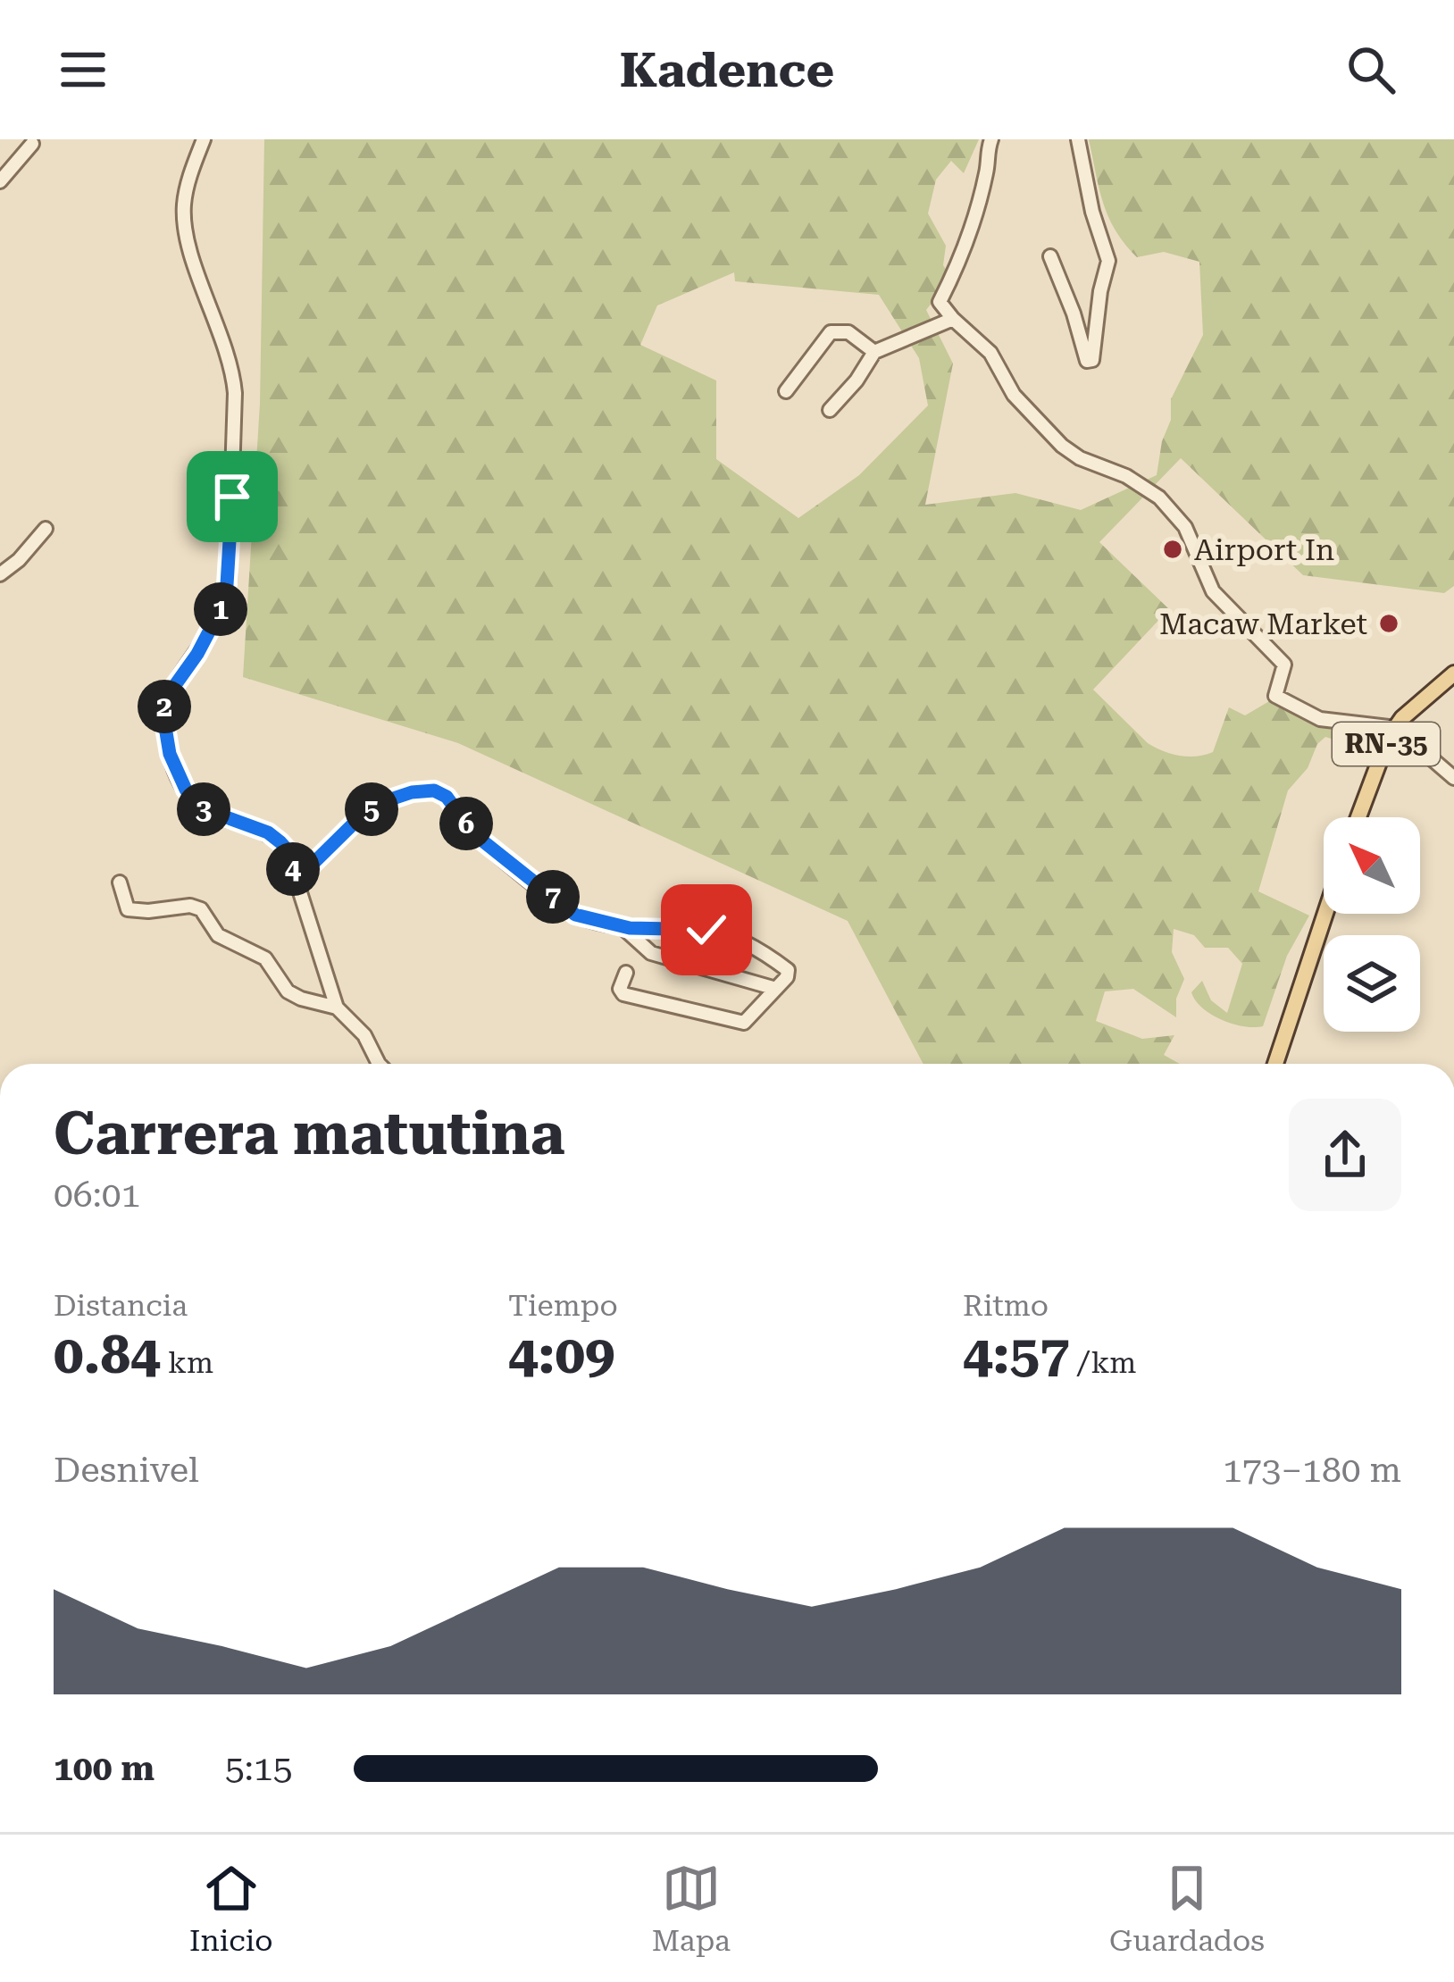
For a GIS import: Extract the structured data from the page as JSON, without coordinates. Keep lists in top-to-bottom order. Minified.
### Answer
{"streets":{"main road":["RN-35"]},"places":["Airport In","Macaw Market"],"north":"top left","page":{"header":"Kadence","pins":["1","2","3","5","6","4","7"],"heading":["Carrera matutina","06:01"],"stats":[["Distancia","0.84 km"],["Tiempo","4:09"],["Ritmo","4:57 /km"]],"chart":["Desnivel","173–180 m"],"list":[{"name":"100 m","note":"5:15"}],"tabs":["Inicio","Mapa","Guardados"]}}
